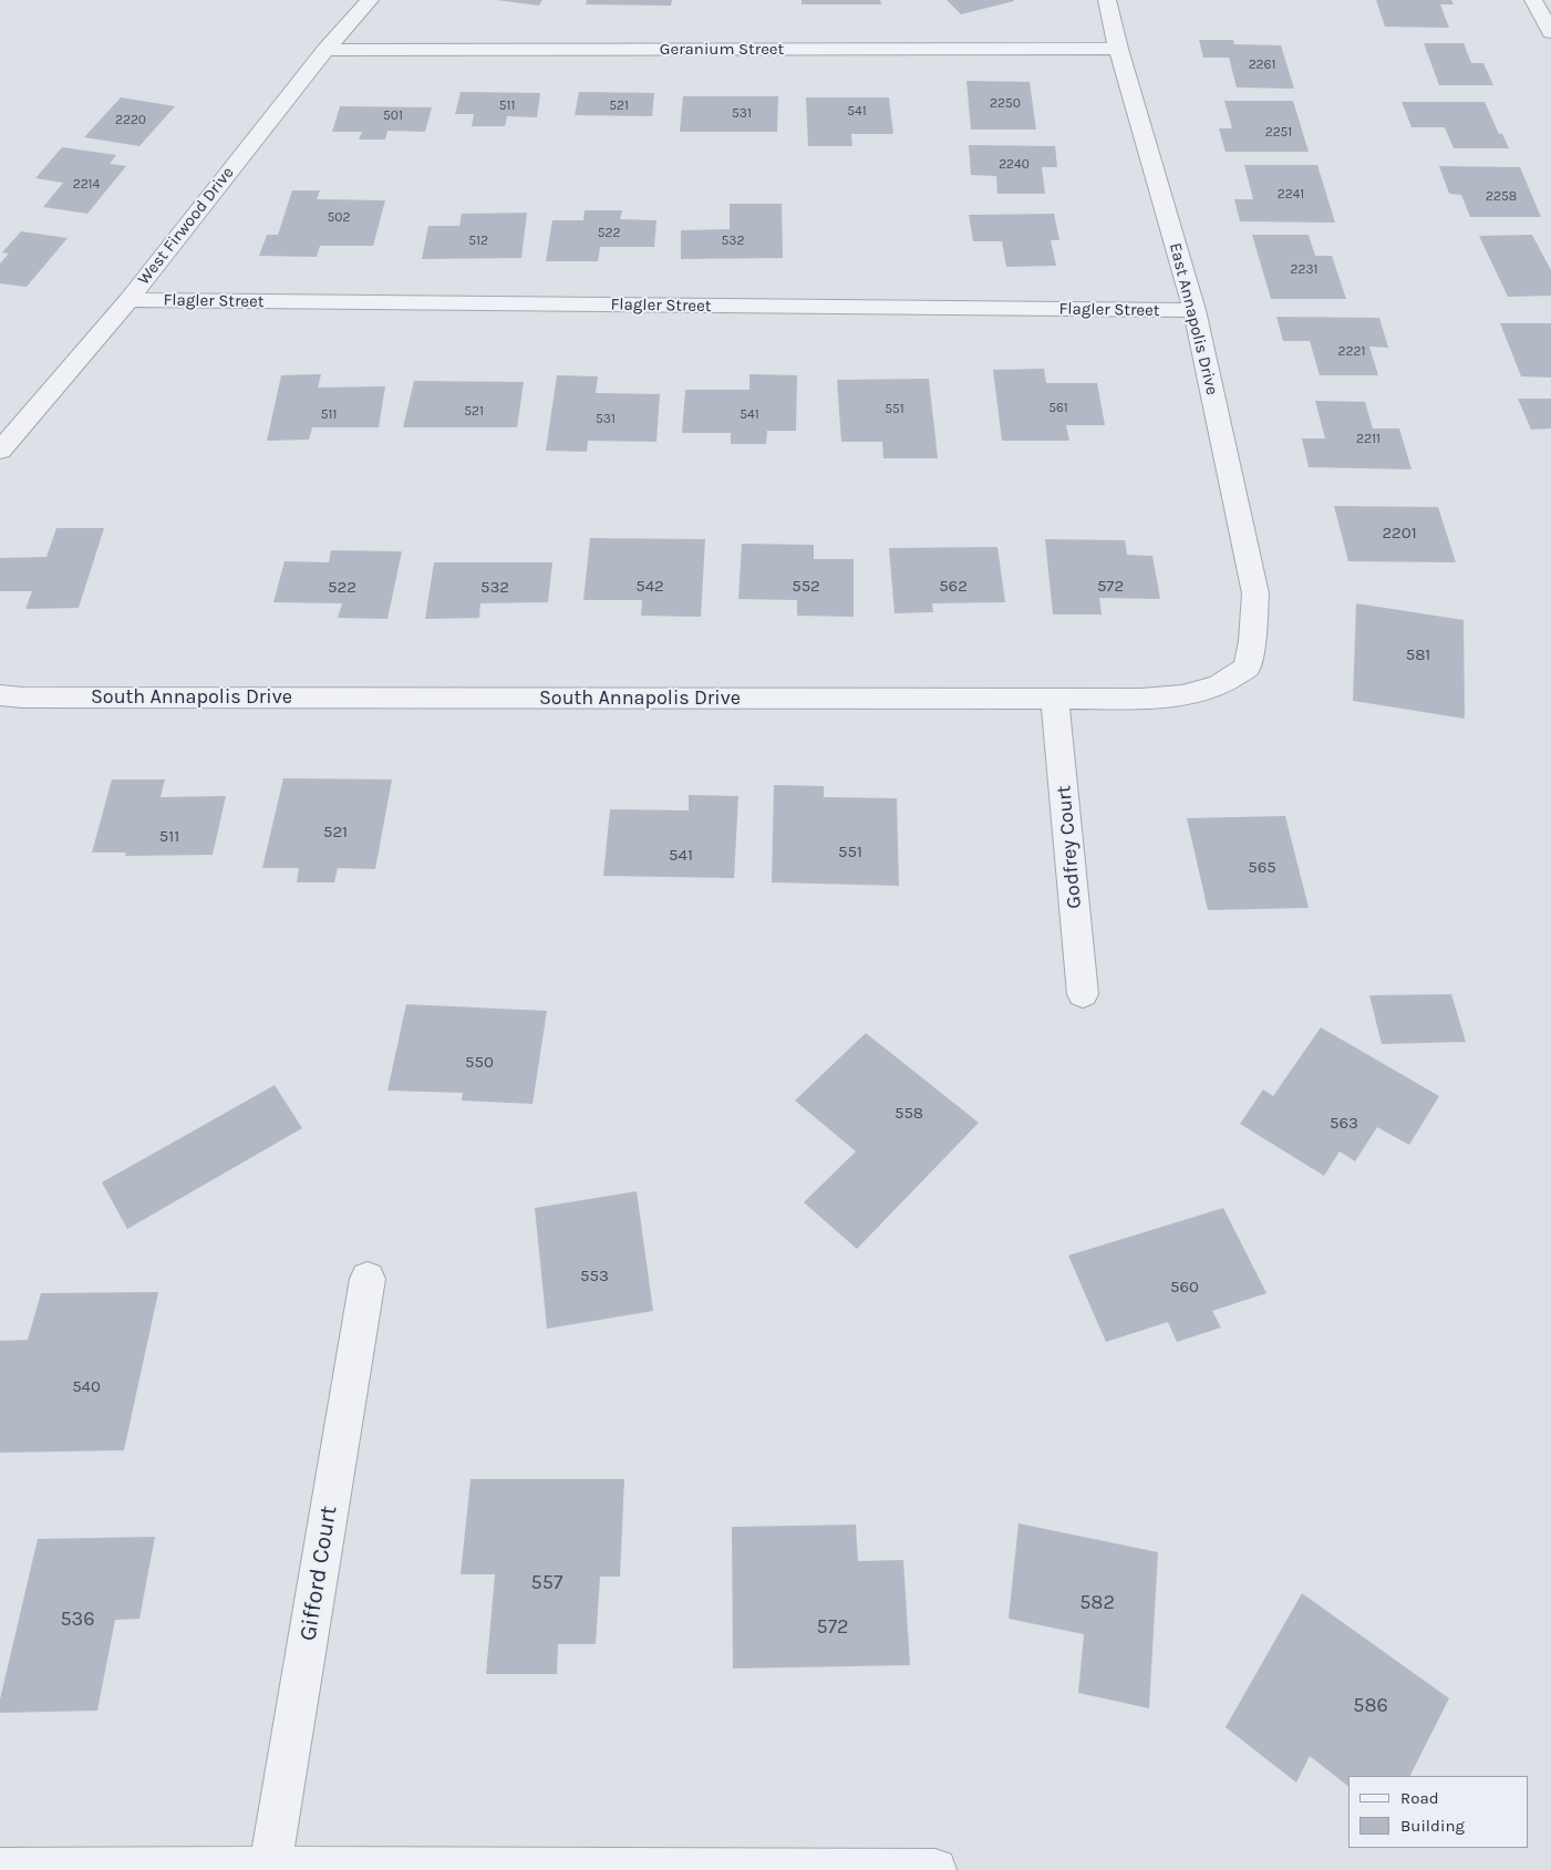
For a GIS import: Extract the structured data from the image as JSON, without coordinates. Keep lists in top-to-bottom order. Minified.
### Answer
{"streets":{"street":["Geranium Street","West Firwood Drive","Flagler Street","East Annapolis Drive","South Annapolis Drive","Godfrey Court","Gifford Court"]},"crossings":[["Geranium Street","West Firwood Drive"],["Geranium Street","East Annapolis Drive"],["West Firwood Drive","Flagler Street"],["Flagler Street","East Annapolis Drive"],["East Annapolis Drive","South Annapolis Drive"],["South Annapolis Drive","Godfrey Court"]],"house_numbers":["2261","2250","511","521","541","531","501","2220","2251","2240","2214","2241","2258","502","522","512","532","2231","2221","561","551","521","511","541","531","2211","2201","542","552","562","572","522","532","581","521","511","551","541","565","550","558","563","553","560","540","557","582","536","572","586"],"legend":["Road","Building"]}
